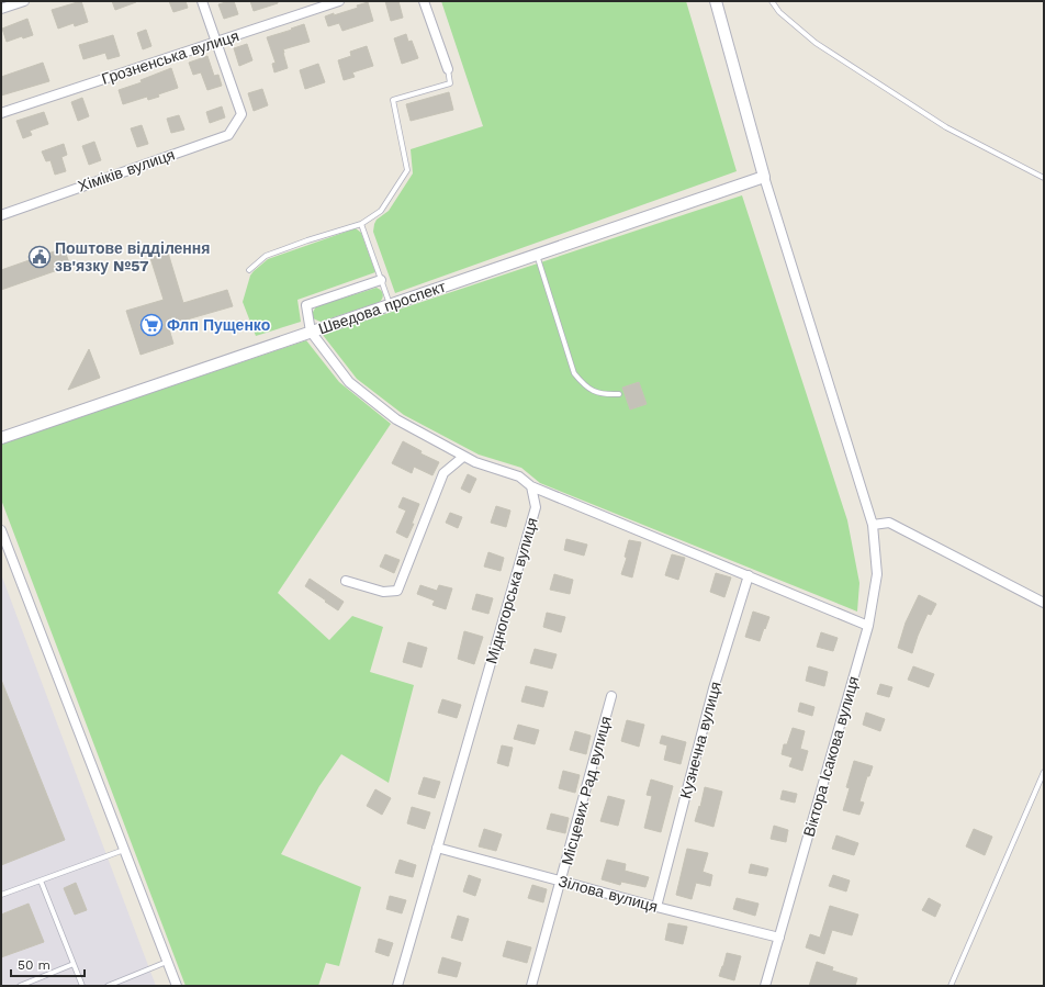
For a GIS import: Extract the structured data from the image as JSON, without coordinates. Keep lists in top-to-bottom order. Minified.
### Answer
{"streets":{"street":["Грозненська вулиця","Хіміків вулиця","Шведова проспект","Мідногорська вулиця","Кузнечна вулиця","Віктора Ісакова вулиця","Місцевих Рад вулиця","Зілова вулиця"]},"crossings":[["Грозненська вулиця","Хіміків вулиця"],["Шведова проспект","Віктора Ісакова вулиця"],["Мідногорська вулиця","Зілова вулиця"],["Кузнечна вулиця","Зілова вулиця"],["Віктора Ісакова вулиця","Зілова вулиця"],["Місцевих Рад вулиця","Зілова вулиця"]],"places":{"public building":["Поштове відділення зв'язку №57"],"supermarket":["Флп Пущенко"]},"scale_bar":"50 m"}
